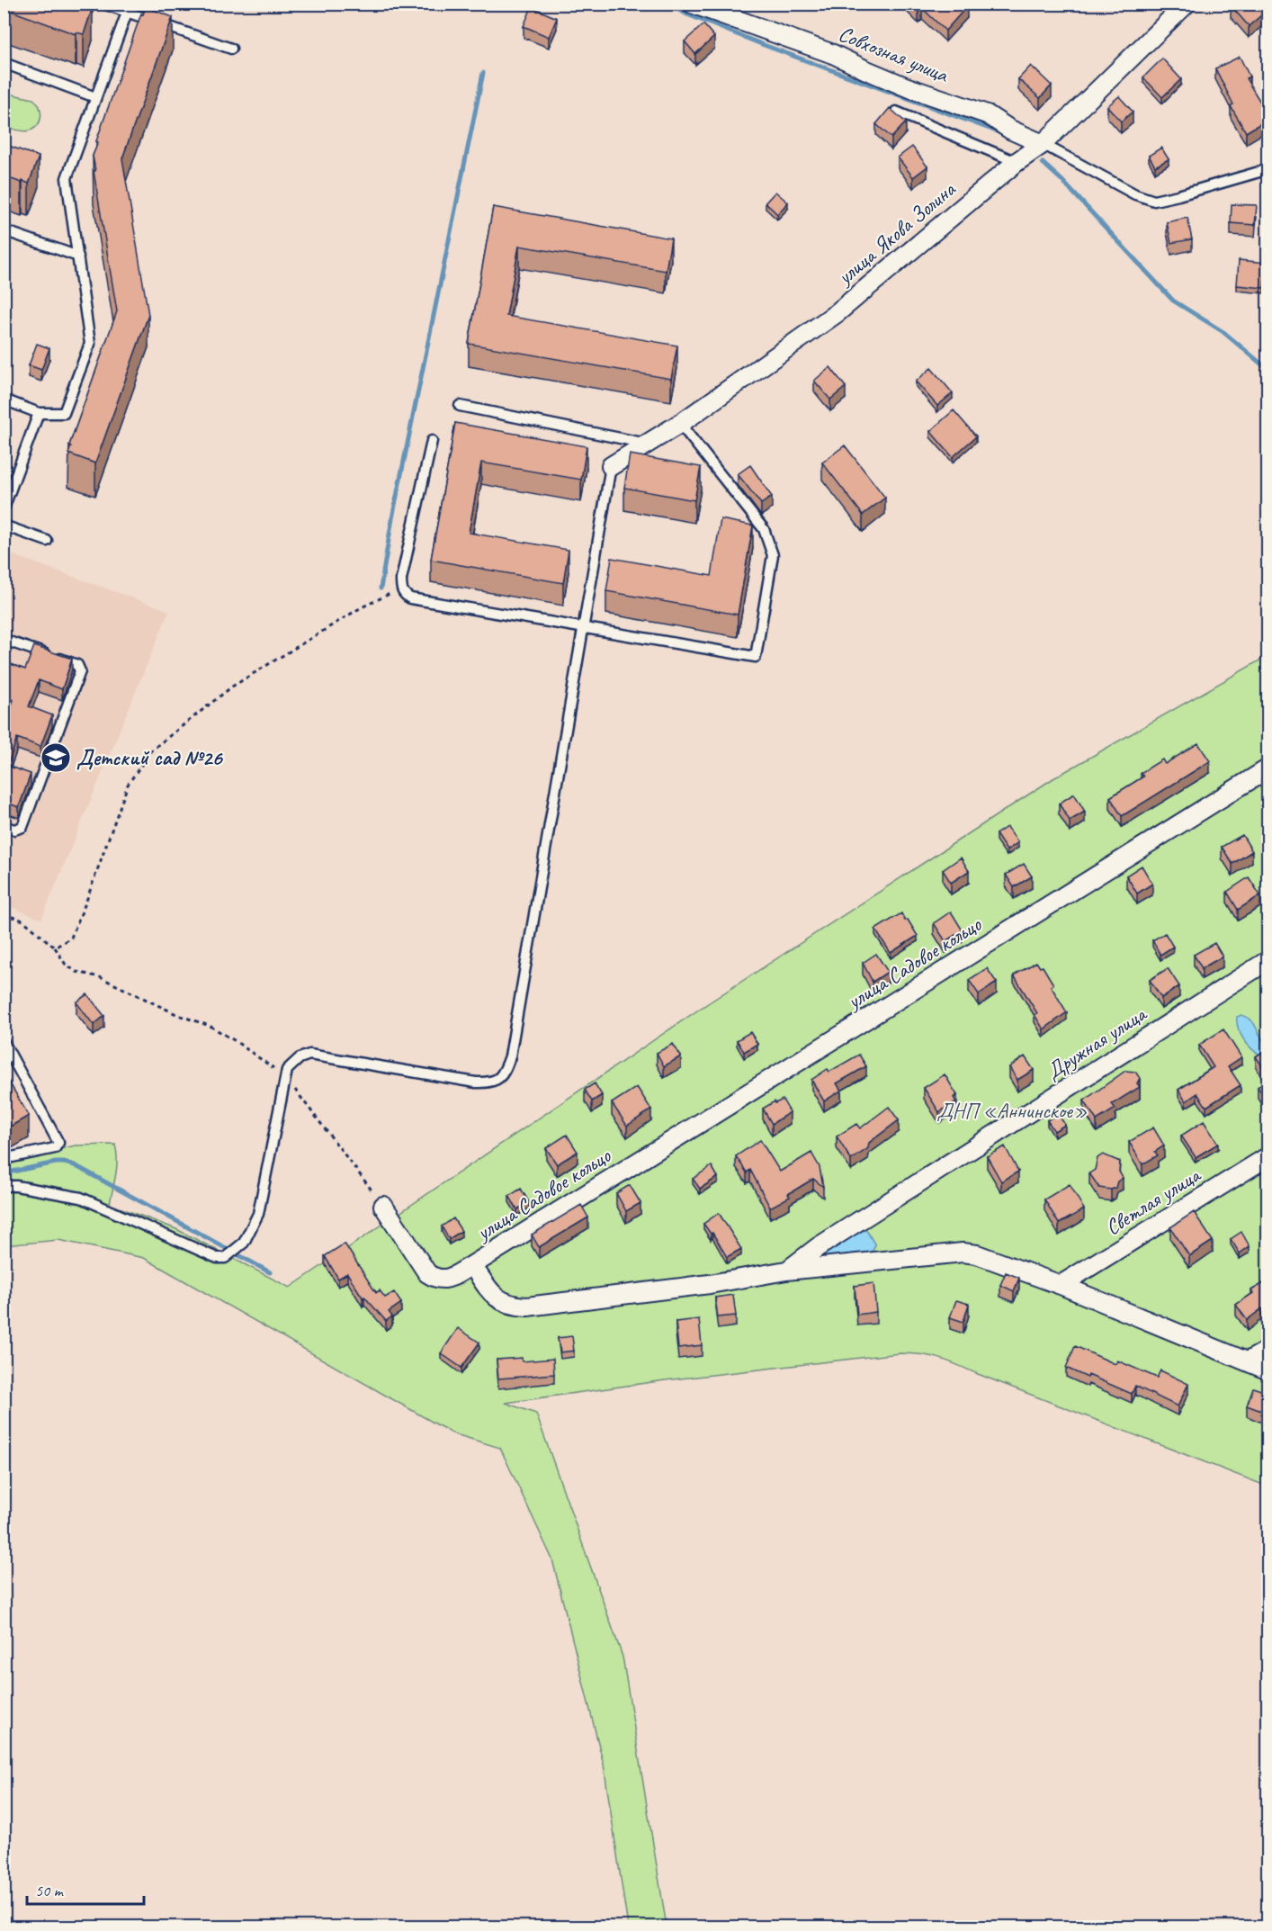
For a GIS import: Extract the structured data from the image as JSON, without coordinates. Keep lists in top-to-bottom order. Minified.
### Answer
{"streets":{"street":["Совхозная улица","улица Якова Золина","улица Садовое кольцо","Дружная улица","Светлая улица"]},"crossings":[["Совхозная улица","улица Якова Золина"],["улица Садовое кольцо","Дружная улица"],["улица Садовое кольцо","Светлая улица"]],"parks":["ДНП «Аннинское»"],"places":{"school or university":["Детский сад №26"]},"scale_bar":"50 m"}
